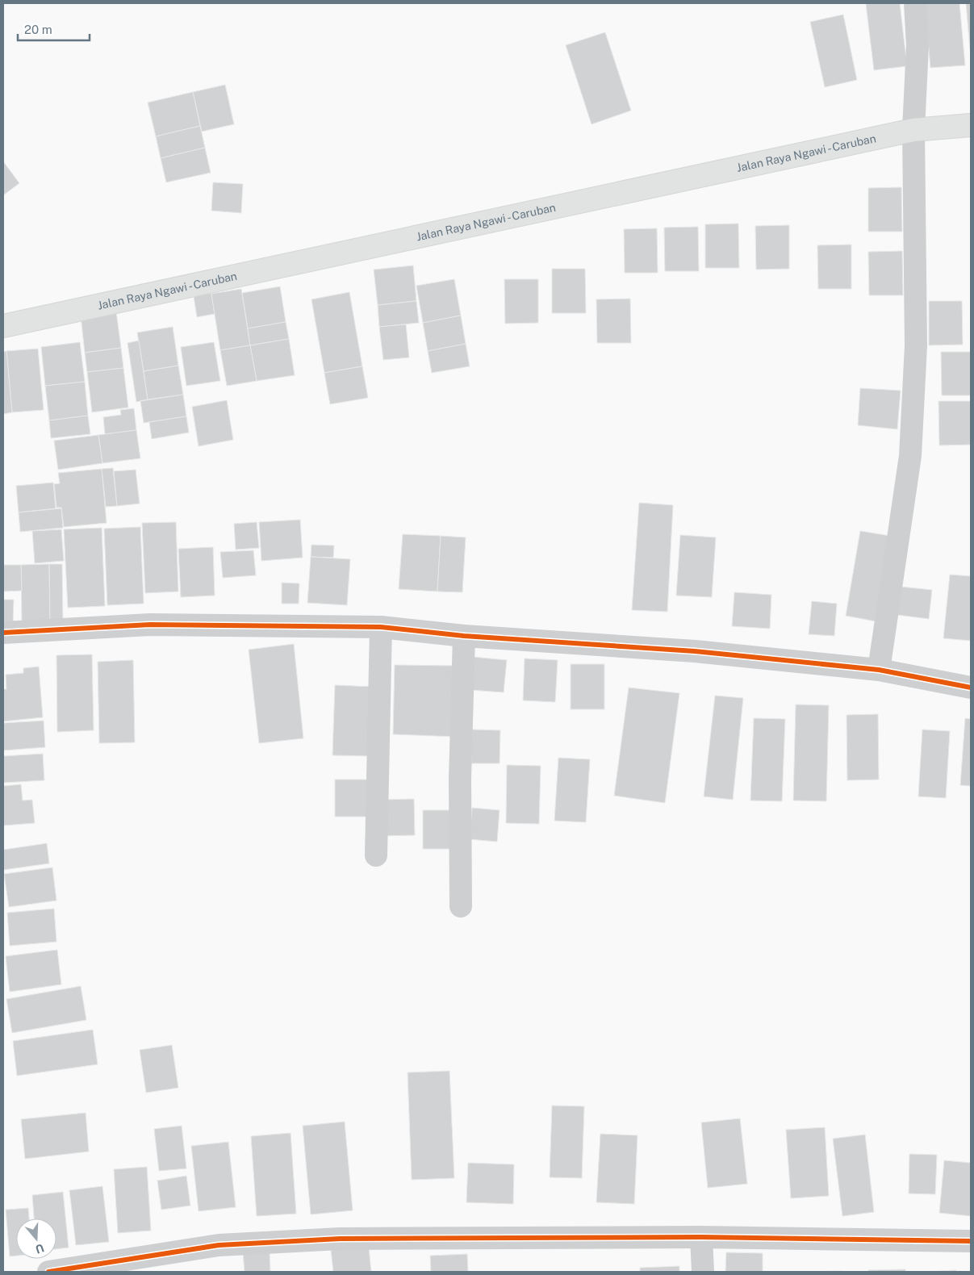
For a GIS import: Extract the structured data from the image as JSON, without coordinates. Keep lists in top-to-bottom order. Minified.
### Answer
{"streets":{"highway":["Jalan Raya Ngawi - Caruban"]},"scale_bar":"20 m","north":"bottom"}
